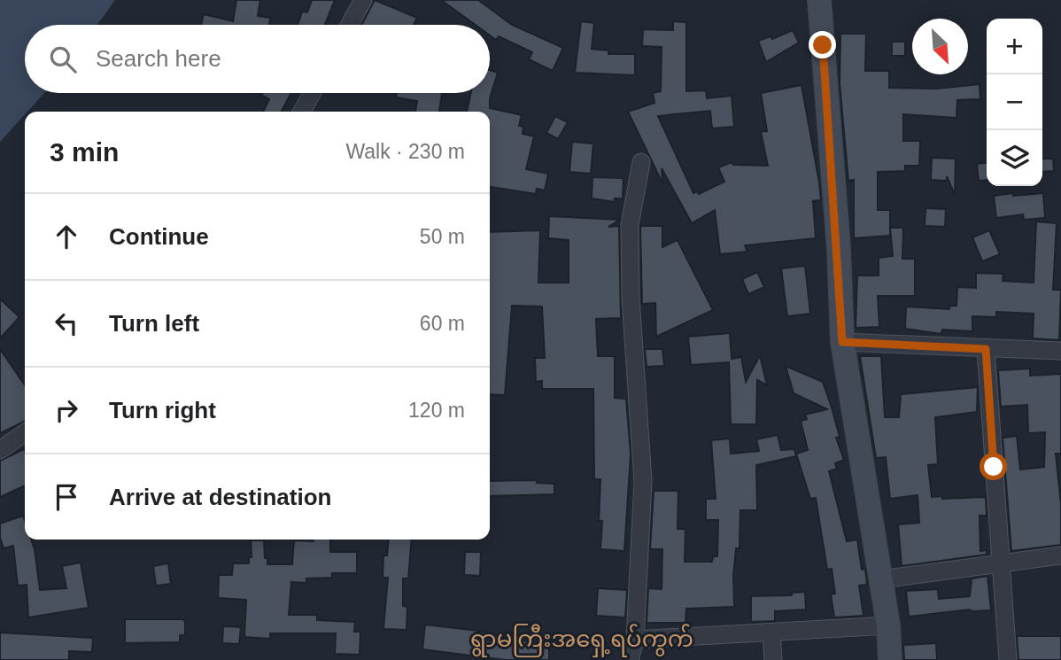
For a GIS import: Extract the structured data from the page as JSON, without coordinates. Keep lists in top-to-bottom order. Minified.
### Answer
{"districts":["ရွာမကြီးအရှေ့ရပ်ကွက်"],"north":"bottom right","page":{"map_buttons":["+","−"],"search":"Search here","heading":["3 min","Walk · 230 m"],"list":[["Continue","50 m"],["Turn left","60 m"],["Turn right","120 m"],"Arrive at destination"]}}
